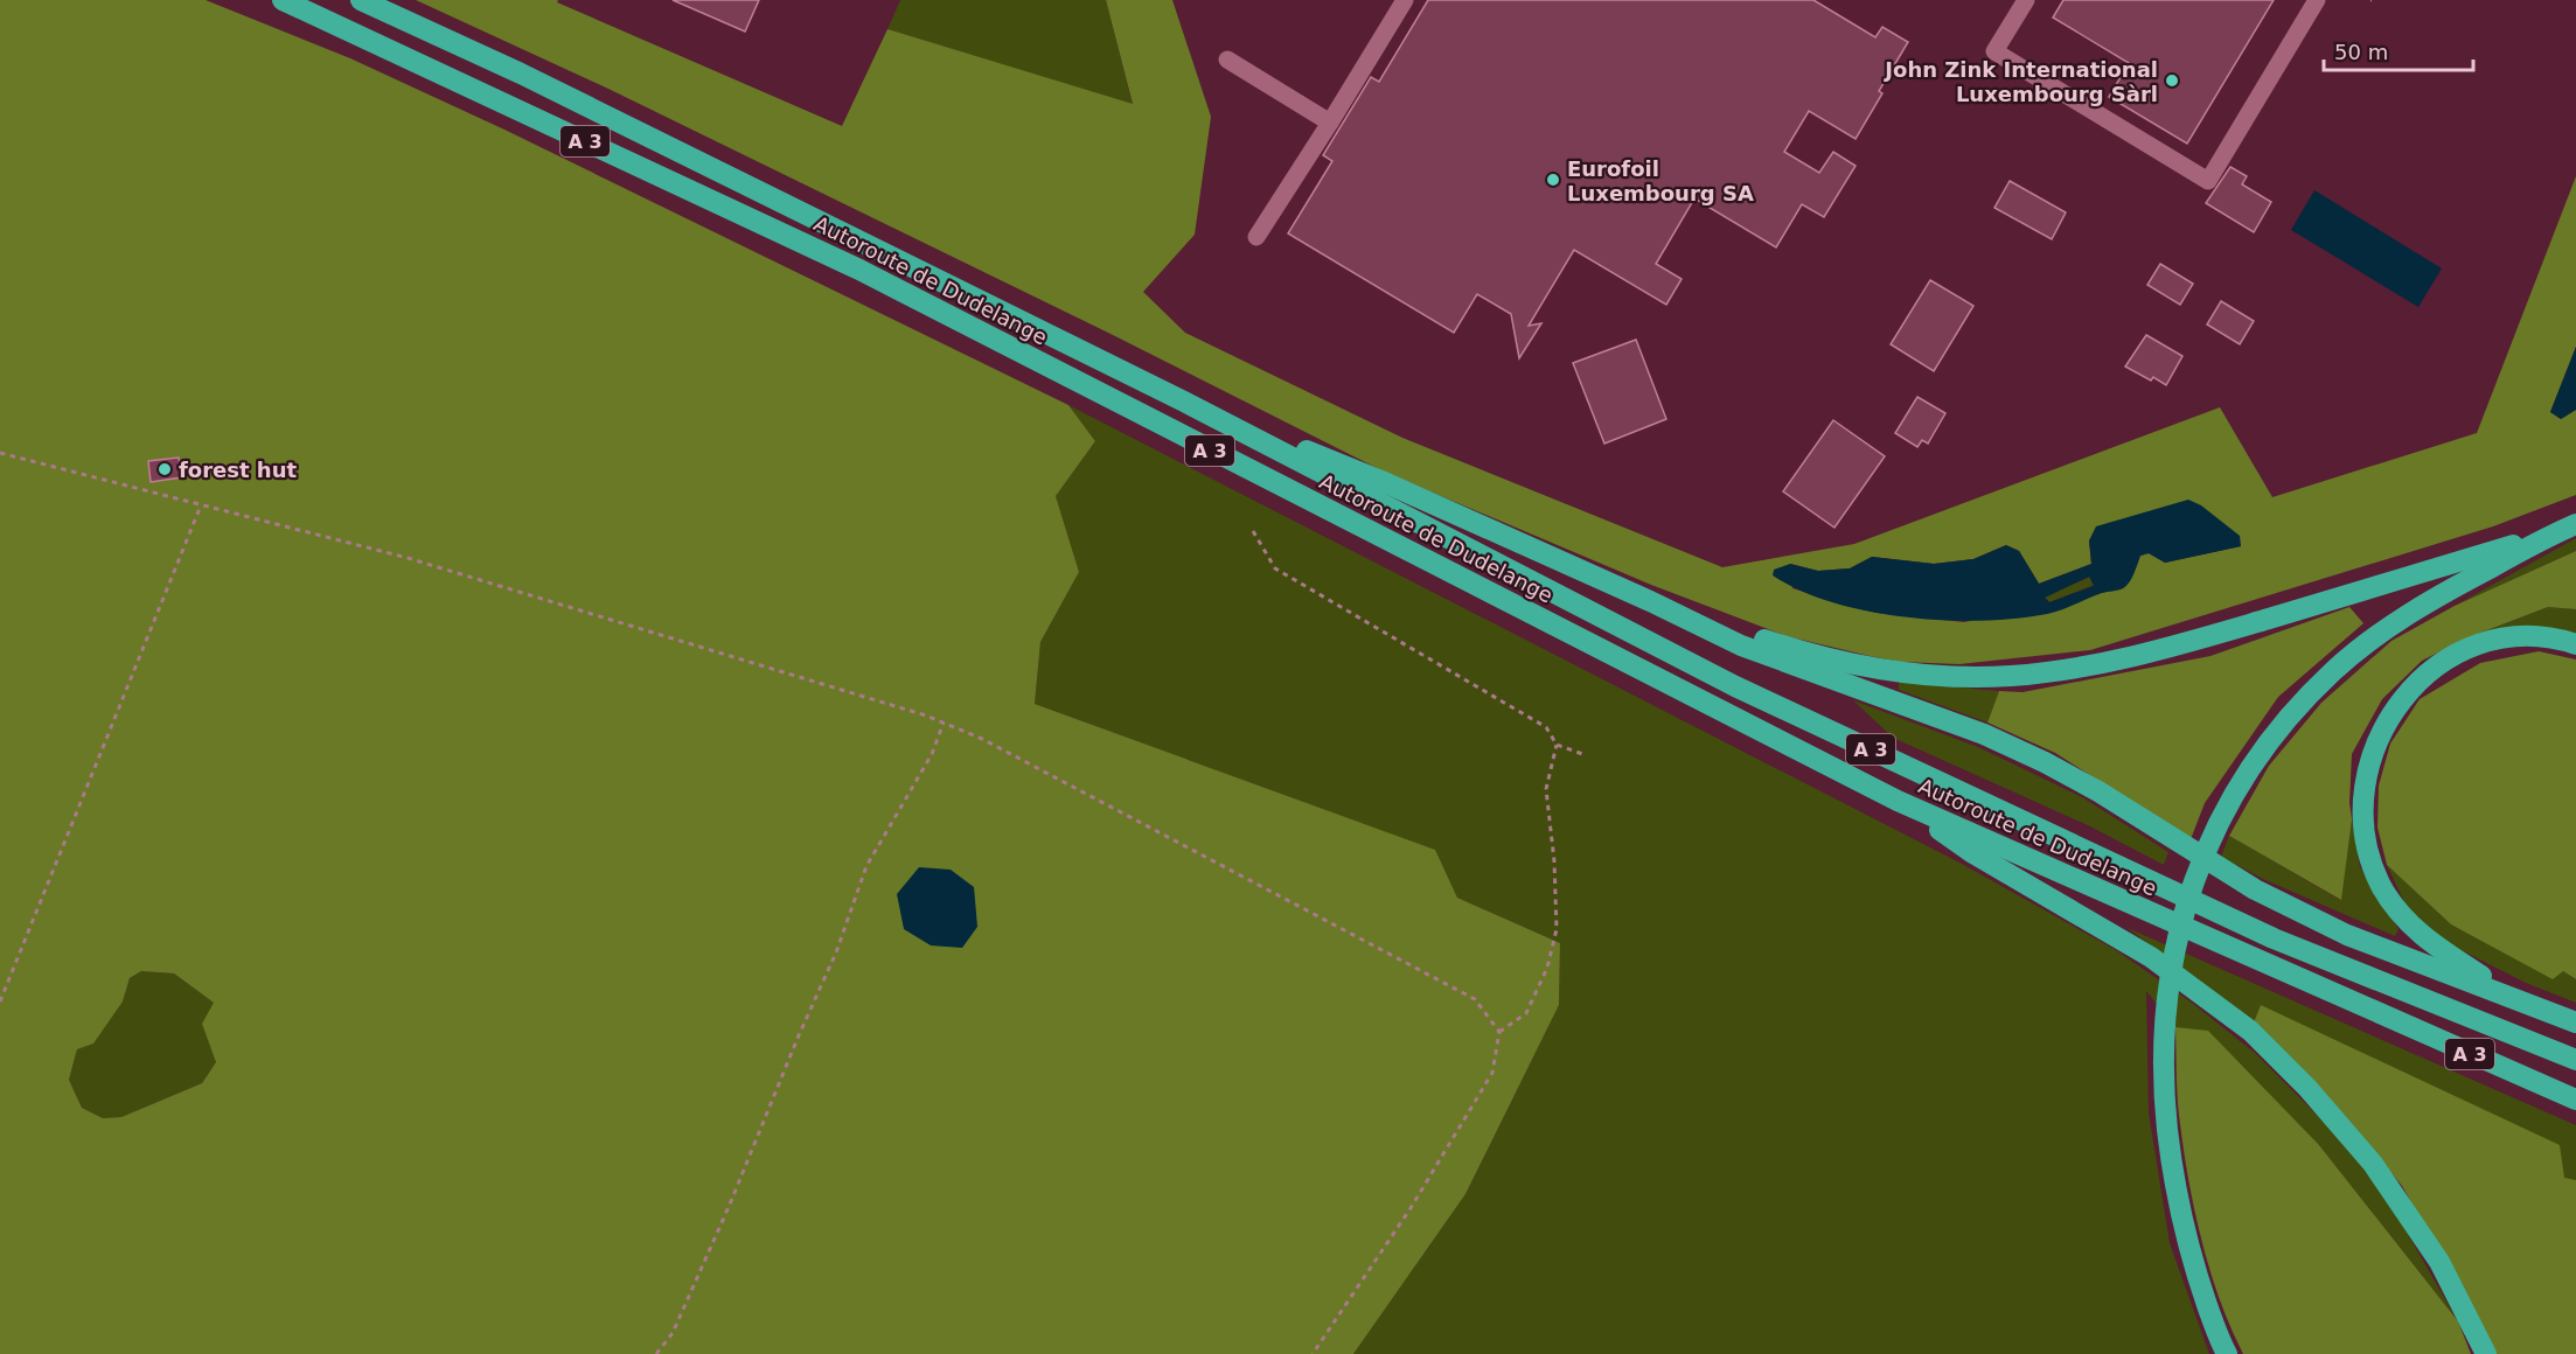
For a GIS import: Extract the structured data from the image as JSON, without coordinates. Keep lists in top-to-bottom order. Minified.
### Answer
{"streets":{"highway":["A 3","Autoroute de Dudelange"]},"crossings":[["A 3","Autoroute de Dudelange"]],"places":["John Zink International Luxembourg Sàrl","Eurofoil Luxembourg SA","forest hut"],"scale_bar":"50 m"}
